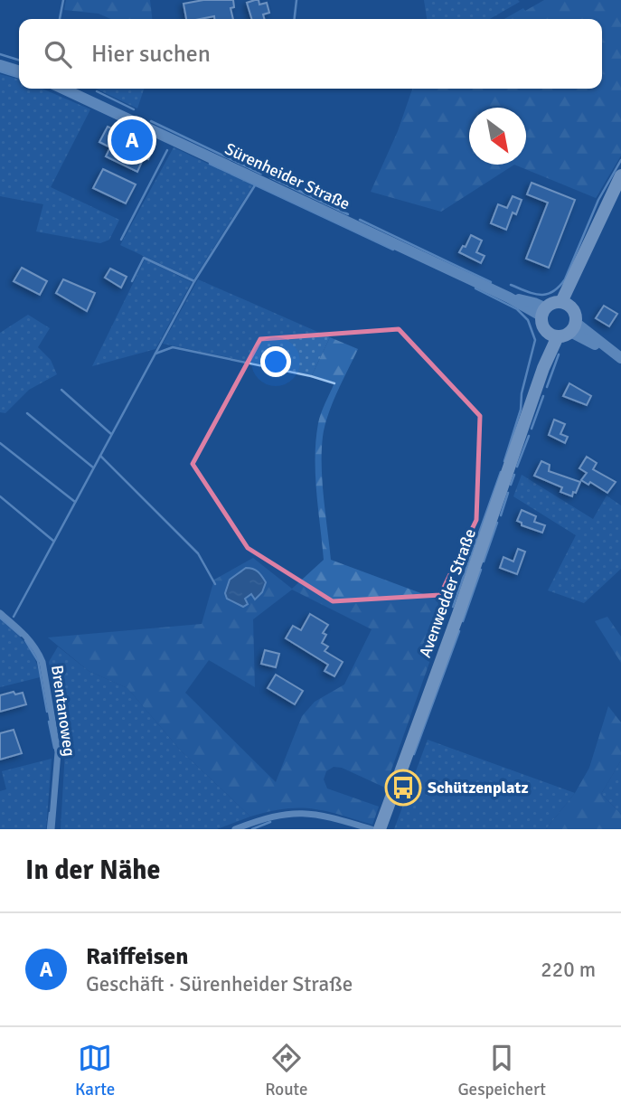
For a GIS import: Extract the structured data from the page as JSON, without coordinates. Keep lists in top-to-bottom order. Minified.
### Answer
{"streets":{"main road":["Avenwedder Straße"],"street":["Sürenheider Straße","Brentanoweg"]},"places":{"bus stop":["Schützenplatz"]},"north":"bottom right","page":{"search":"Hier suchen","pins":"A","heading":"In der Nähe","list":[{"mark":"A","name":"Raiffeisen","note":"Geschäft · Sürenheider Straße","value":"220 m"}],"nav":["Karte","Route","Gespeichert"]}}
